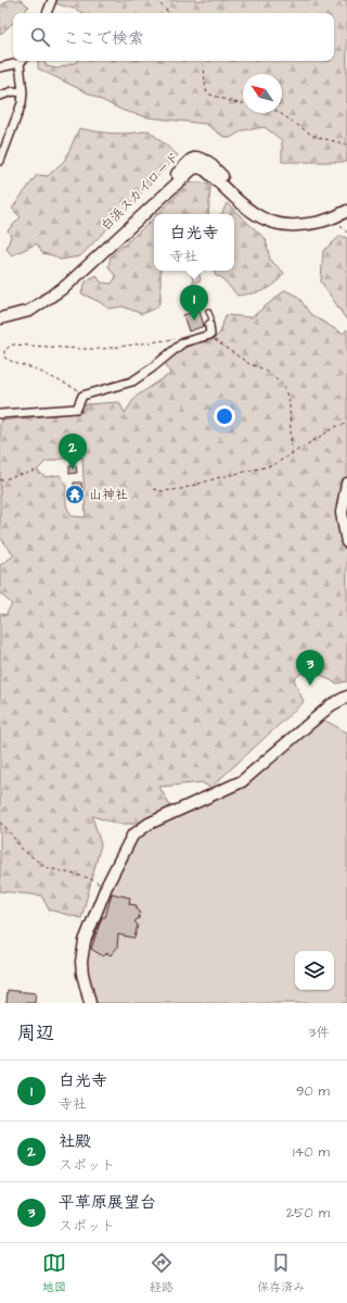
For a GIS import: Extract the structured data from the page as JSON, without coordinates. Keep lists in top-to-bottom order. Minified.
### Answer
{"streets":{"street":["白浜スカイロード"]},"places":{"temple":["山神社"]},"north":"top left","page":{"search":"ここで検索","popup":["白光寺","寺社"],"pins":["1","2","3"],"heading":["周辺","3件"],"list":[{"mark":"1","name":"白光寺","note":"寺社","value":"90 m"},{"mark":"2","name":"社殿","note":"スポット","value":"140 m"},{"mark":"3","name":"平草原展望台","note":"スポット","value":"250 m"}],"nav":["地図","経路","保存済み"]}}
